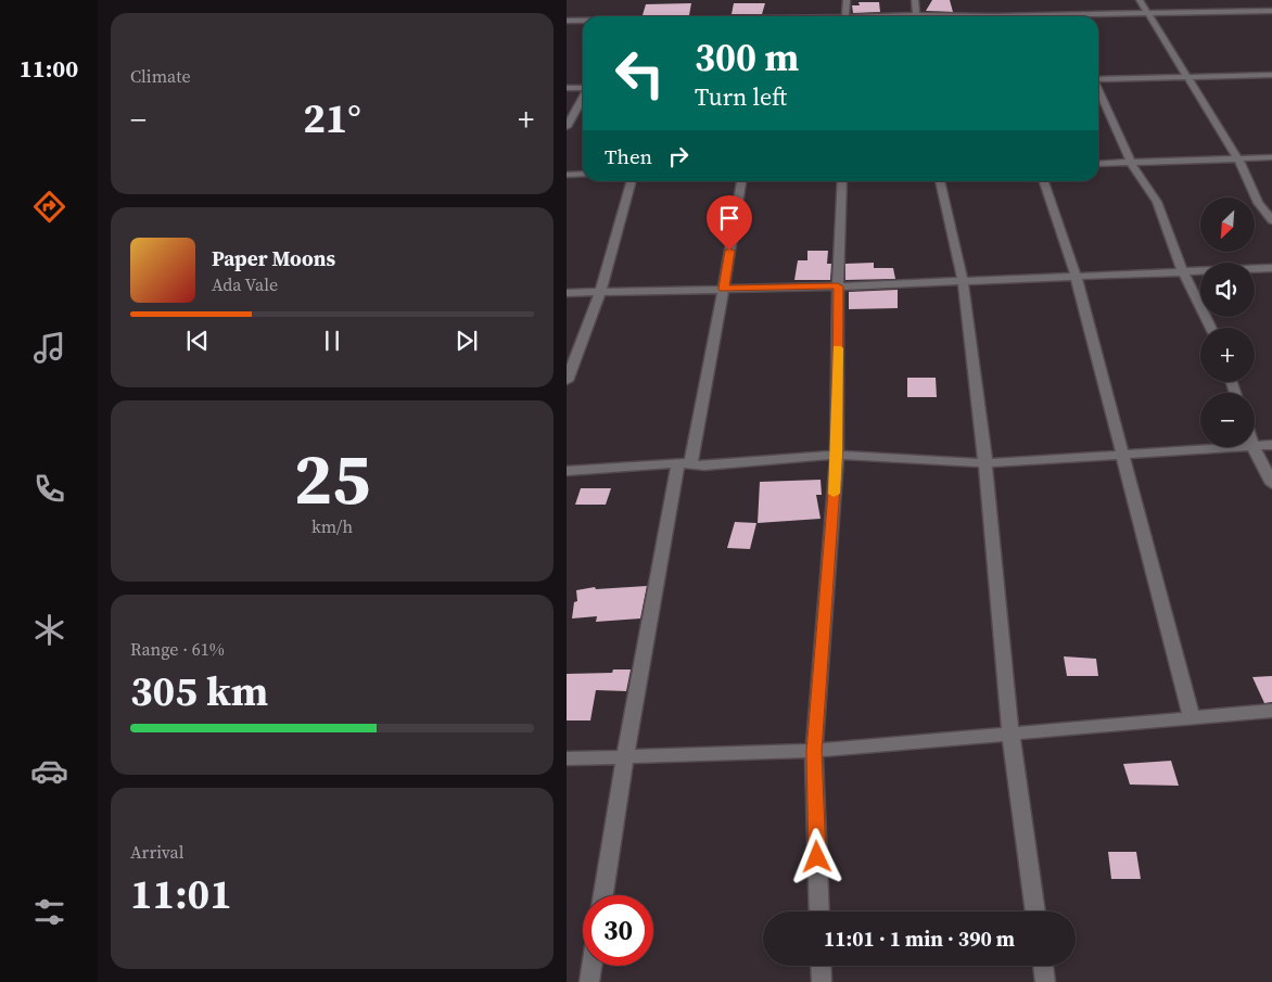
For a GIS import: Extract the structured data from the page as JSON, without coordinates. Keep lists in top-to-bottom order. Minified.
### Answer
{"north":"bottom left","page":{"tabs":"11:00","tile":["Climate",["25","km/h"],["Range · 61%","305 km"],["Arrival","11:01"]],"turn":["300 m","Turn left"],"heat":["−","21°","+"],"then":"Then","map_buttons":["+","−"],"song":["Paper Moons","Ada Vale"],"limit":"30","trip":"11:01 · 1 min · 390 m"}}
